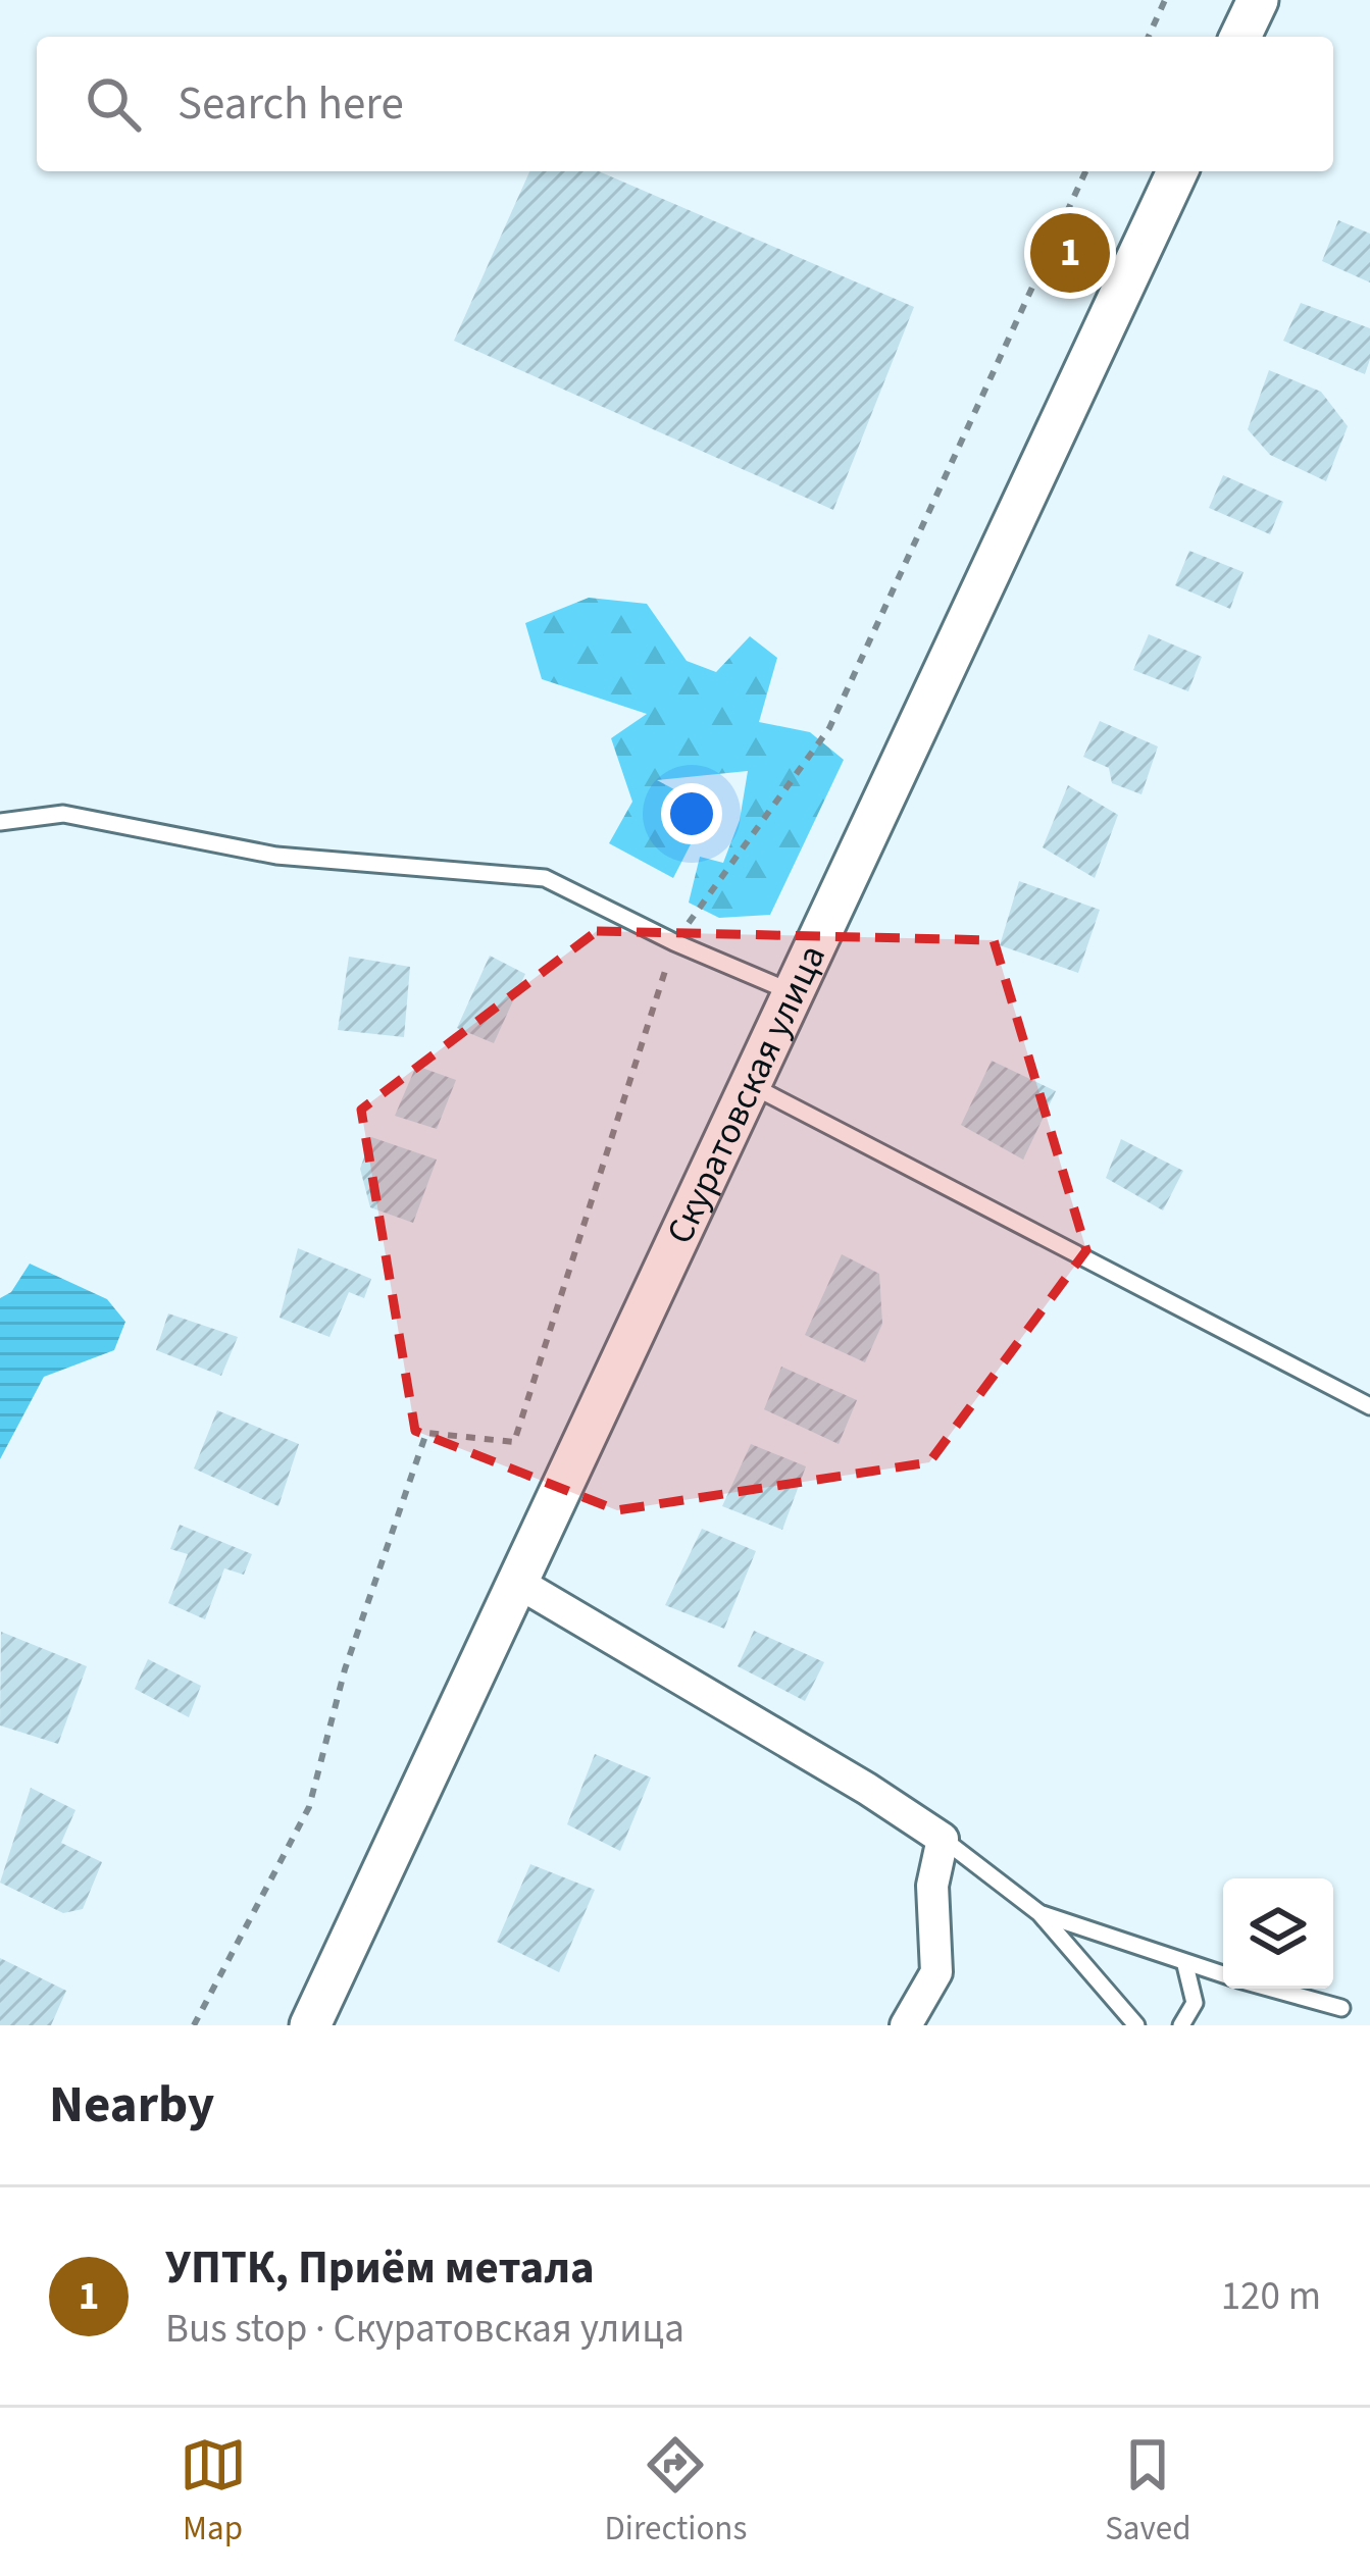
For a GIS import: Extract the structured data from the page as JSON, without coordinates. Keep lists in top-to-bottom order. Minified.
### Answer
{"streets":{"street":["Скуратовская улица"]},"page":{"search":"Search here","pins":"1","heading":"Nearby","list":[{"mark":"1","name":"УПТК, Приём метала","note":"Bus stop · Скуратовская улица","value":"120 m"}],"nav":["Map","Directions","Saved"]}}
